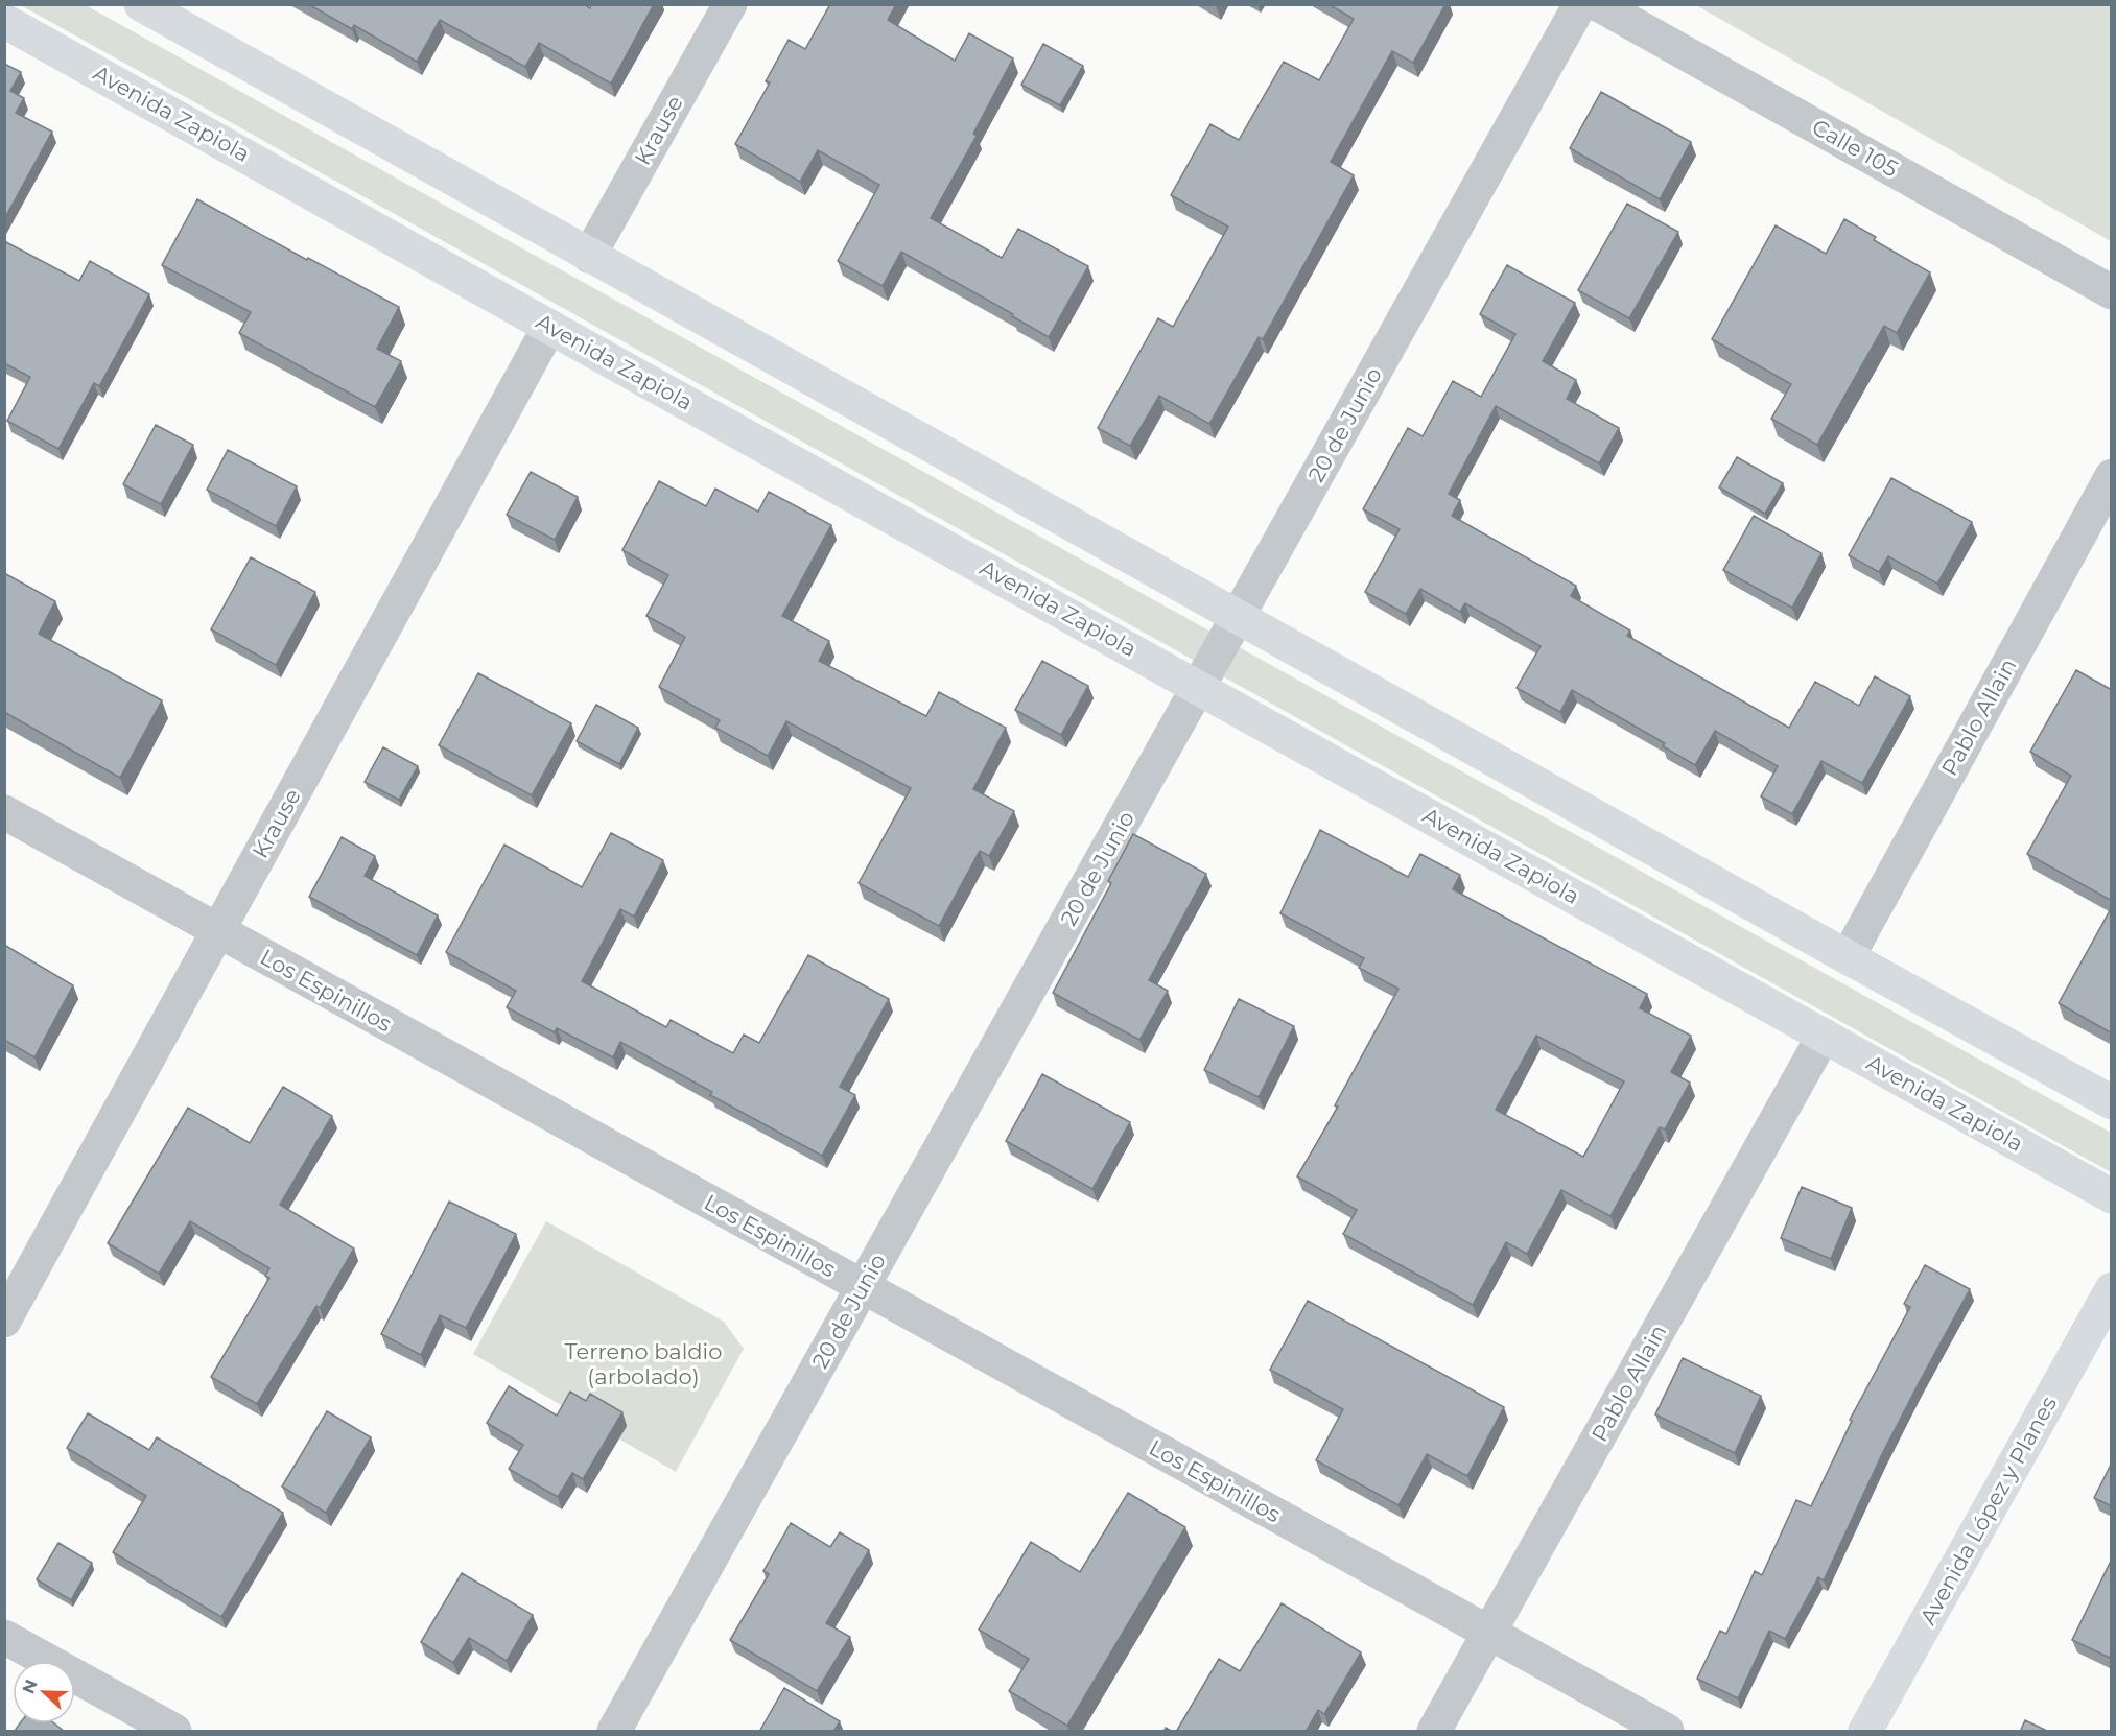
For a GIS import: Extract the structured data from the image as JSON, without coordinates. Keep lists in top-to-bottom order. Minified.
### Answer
{"streets":{"main road":["Avenida Zapiola","Avenida López y Planes"],"street":["Krause","Calle 105","20 de Junio","Pablo Allain","Los Espinillos"]},"crossings":[["Avenida Zapiola","Krause"],["Avenida Zapiola","20 de Junio"],["Avenida Zapiola","Pablo Allain"],["Krause","Los Espinillos"],["20 de Junio","Los Espinillos"],["Pablo Allain","Los Espinillos"]],"parks":["Terreno baldio (arbolado)"],"north":"left"}
